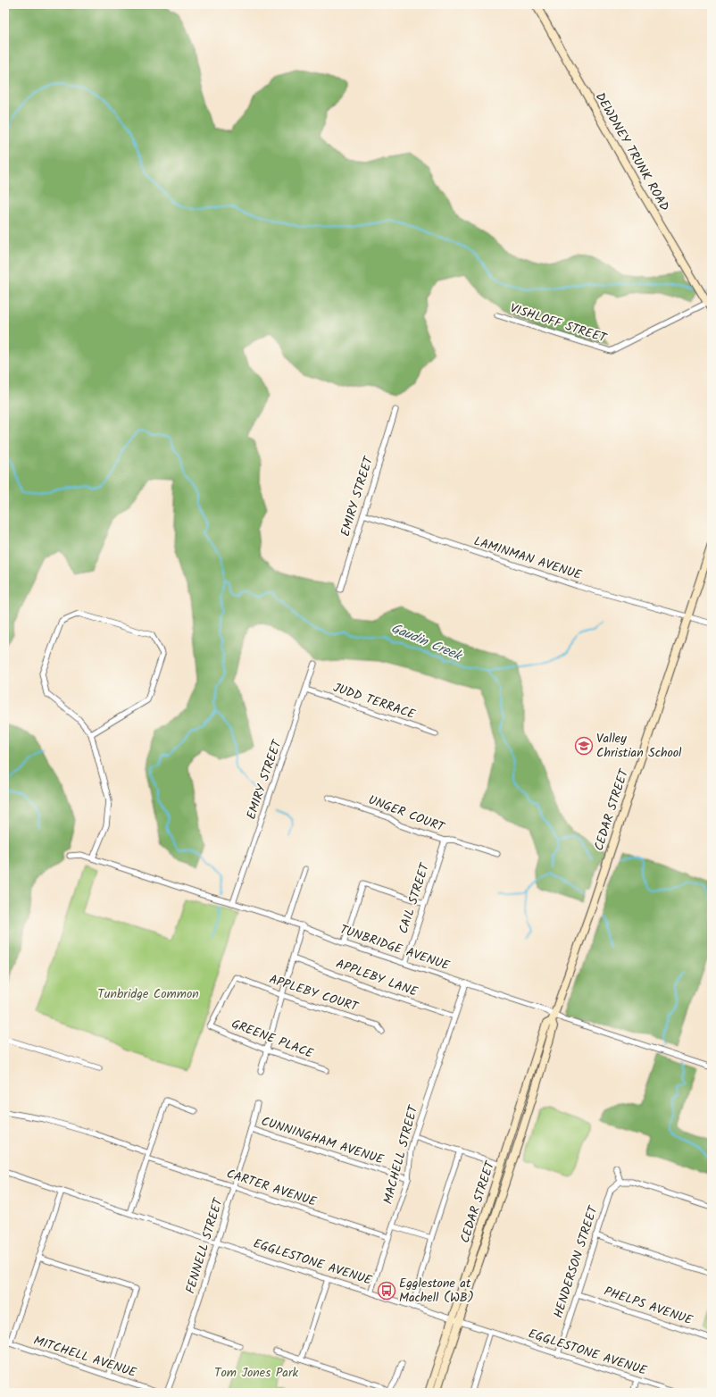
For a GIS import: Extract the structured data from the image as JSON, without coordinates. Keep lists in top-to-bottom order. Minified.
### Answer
{"streets":{"main road":["DEWDNEY TRUNK ROAD","CEDAR STREET"],"street":["VISHLOFF STREET","EMIRY STREET","LAMINMAN AVENUE","JUDD TERRACE","UNGER COURT","CAIL STREET","TUNBRIDGE AVENUE","APPLEBY LANE","APPLEBY COURT","GREENE PLACE","CUNNINGHAM AVENUE","MACHELL STREET","CARTER AVENUE","FENNELL STREET","EGGLESTONE AVENUE","HENDERSON STREET","PHELPS AVENUE","MITCHELL AVENUE"]},"crossings":[["DEWDNEY TRUNK ROAD","VISHLOFF STREET"],["EMIRY STREET","LAMINMAN AVENUE"],["EMIRY STREET","JUDD TERRACE"],["EMIRY STREET","TUNBRIDGE AVENUE"],["LAMINMAN AVENUE","CEDAR STREET"],["CEDAR STREET","TUNBRIDGE AVENUE"],["CEDAR STREET","EGGLESTONE AVENUE"],["UNGER COURT","CAIL STREET"],["CAIL STREET","TUNBRIDGE AVENUE"],["TUNBRIDGE AVENUE","MACHELL STREET"],["APPLEBY LANE","MACHELL STREET"],["APPLEBY COURT","GREENE PLACE"],["CUNNINGHAM AVENUE","MACHELL STREET"],["CUNNINGHAM AVENUE","FENNELL STREET"],["MACHELL STREET","CARTER AVENUE"],["MACHELL STREET","EGGLESTONE AVENUE"],["CARTER AVENUE","FENNELL STREET"],["FENNELL STREET","EGGLESTONE AVENUE"],["EGGLESTONE AVENUE","HENDERSON STREET"],["HENDERSON STREET","PHELPS AVENUE"]],"water":["Gaudin Creek"],"parks":["Tunbridge Common","Tom Jones Park"],"places":{"school or university":["Valley Christian School"],"bus stop":["Egglestone at Machell (WB)"]}}
